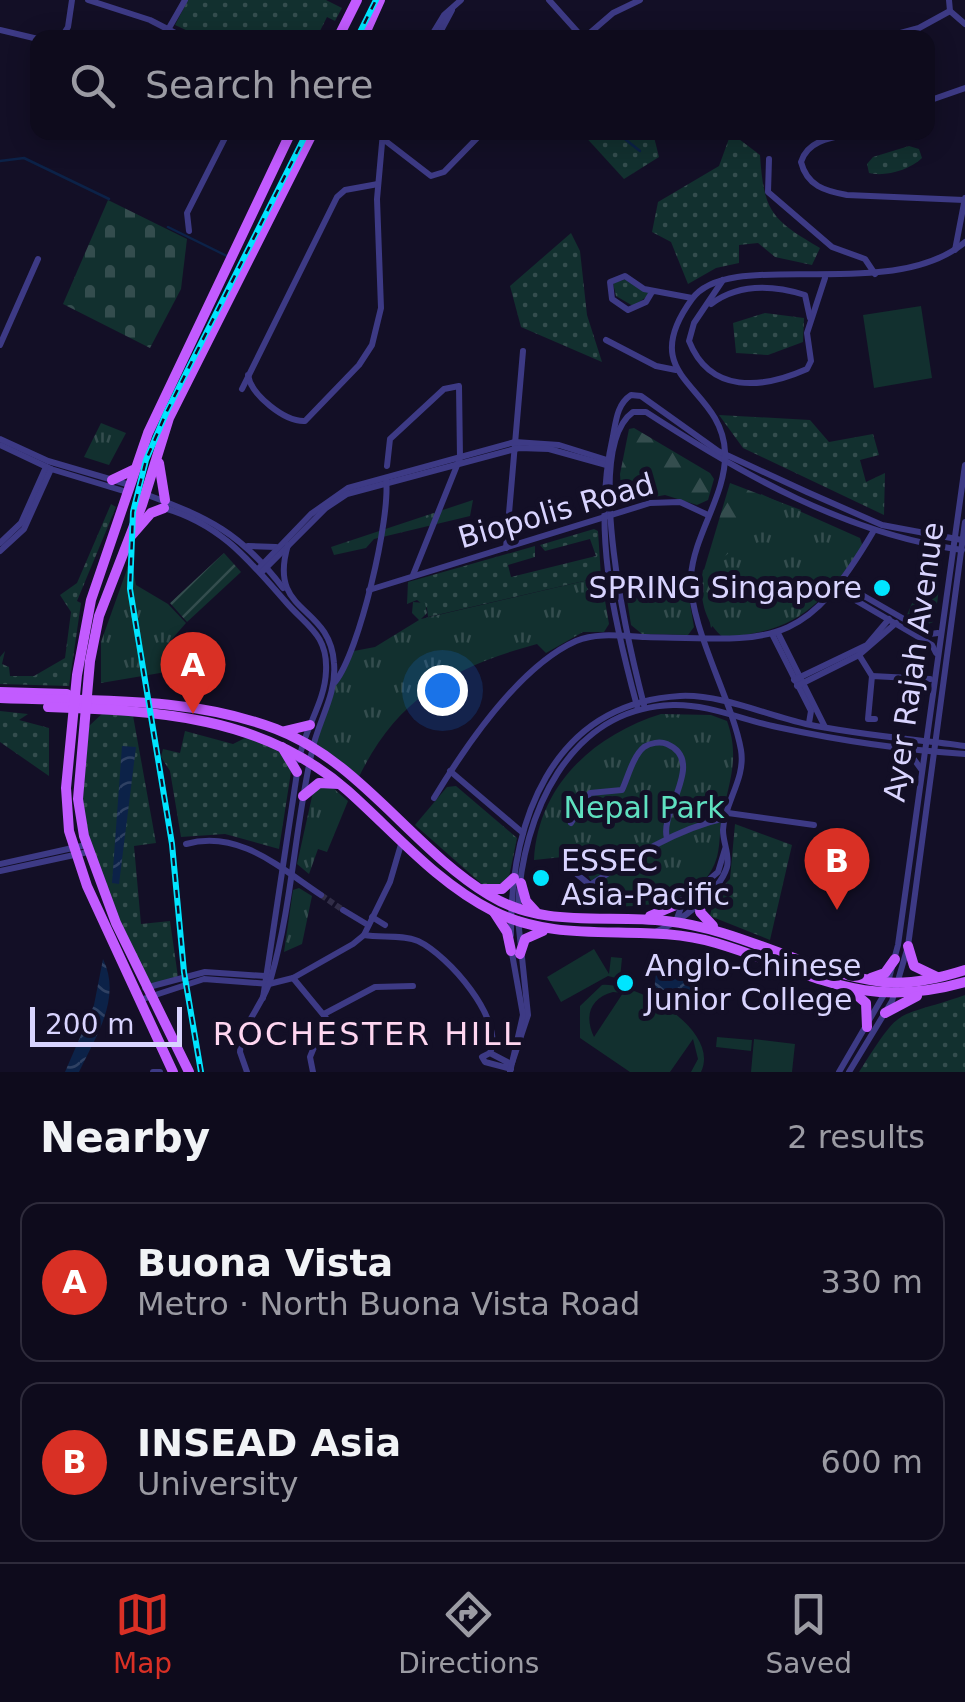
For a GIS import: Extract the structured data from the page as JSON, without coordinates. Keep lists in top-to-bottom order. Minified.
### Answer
{"streets":{"street":["Biopolis Road","Ayer Rajah Avenue"]},"districts":["ROCHESTER HILL"],"parks":["Nepal Park"],"places":["SPRING Singapore","ESSEC Asia-Pacific","Anglo-Chinese Junior College"],"scale_bar":"200 m","page":{"search":"Search here","pins":["A","B"],"scale":"200 m","heading":["Nearby","2 results"],"list":[{"mark":"A","name":"Buona Vista","note":"Metro · North Buona Vista Road","value":"330 m"},{"mark":"B","name":"INSEAD Asia","note":"University","value":"600 m"}],"nav":["Map","Directions","Saved"]}}
